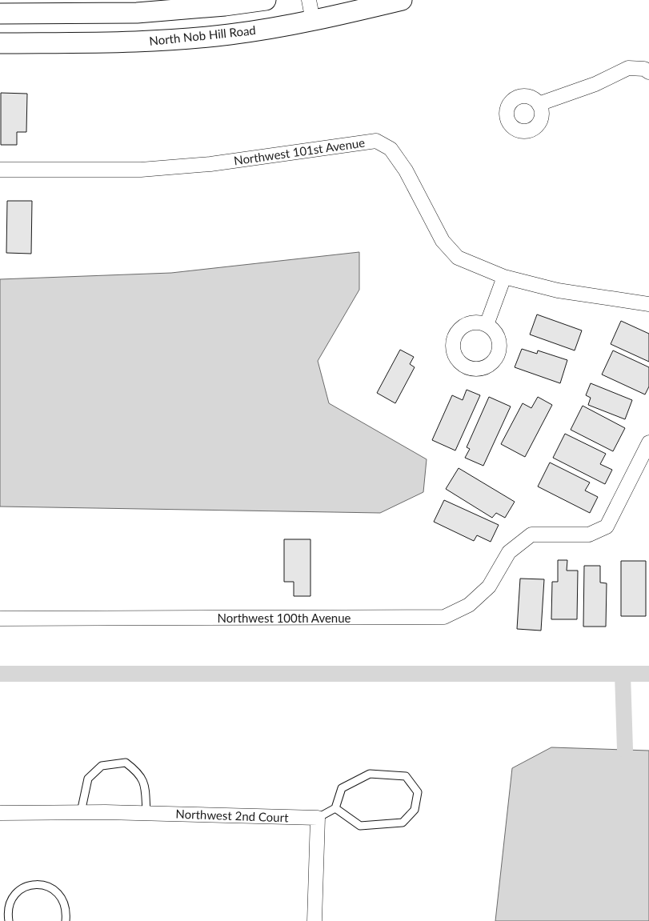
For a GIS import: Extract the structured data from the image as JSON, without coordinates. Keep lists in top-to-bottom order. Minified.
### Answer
{"streets":{"main road":["North Nob Hill Road"],"street":["Northwest 101st Avenue","Northwest 100th Avenue","Northwest 2nd Court"]}}
